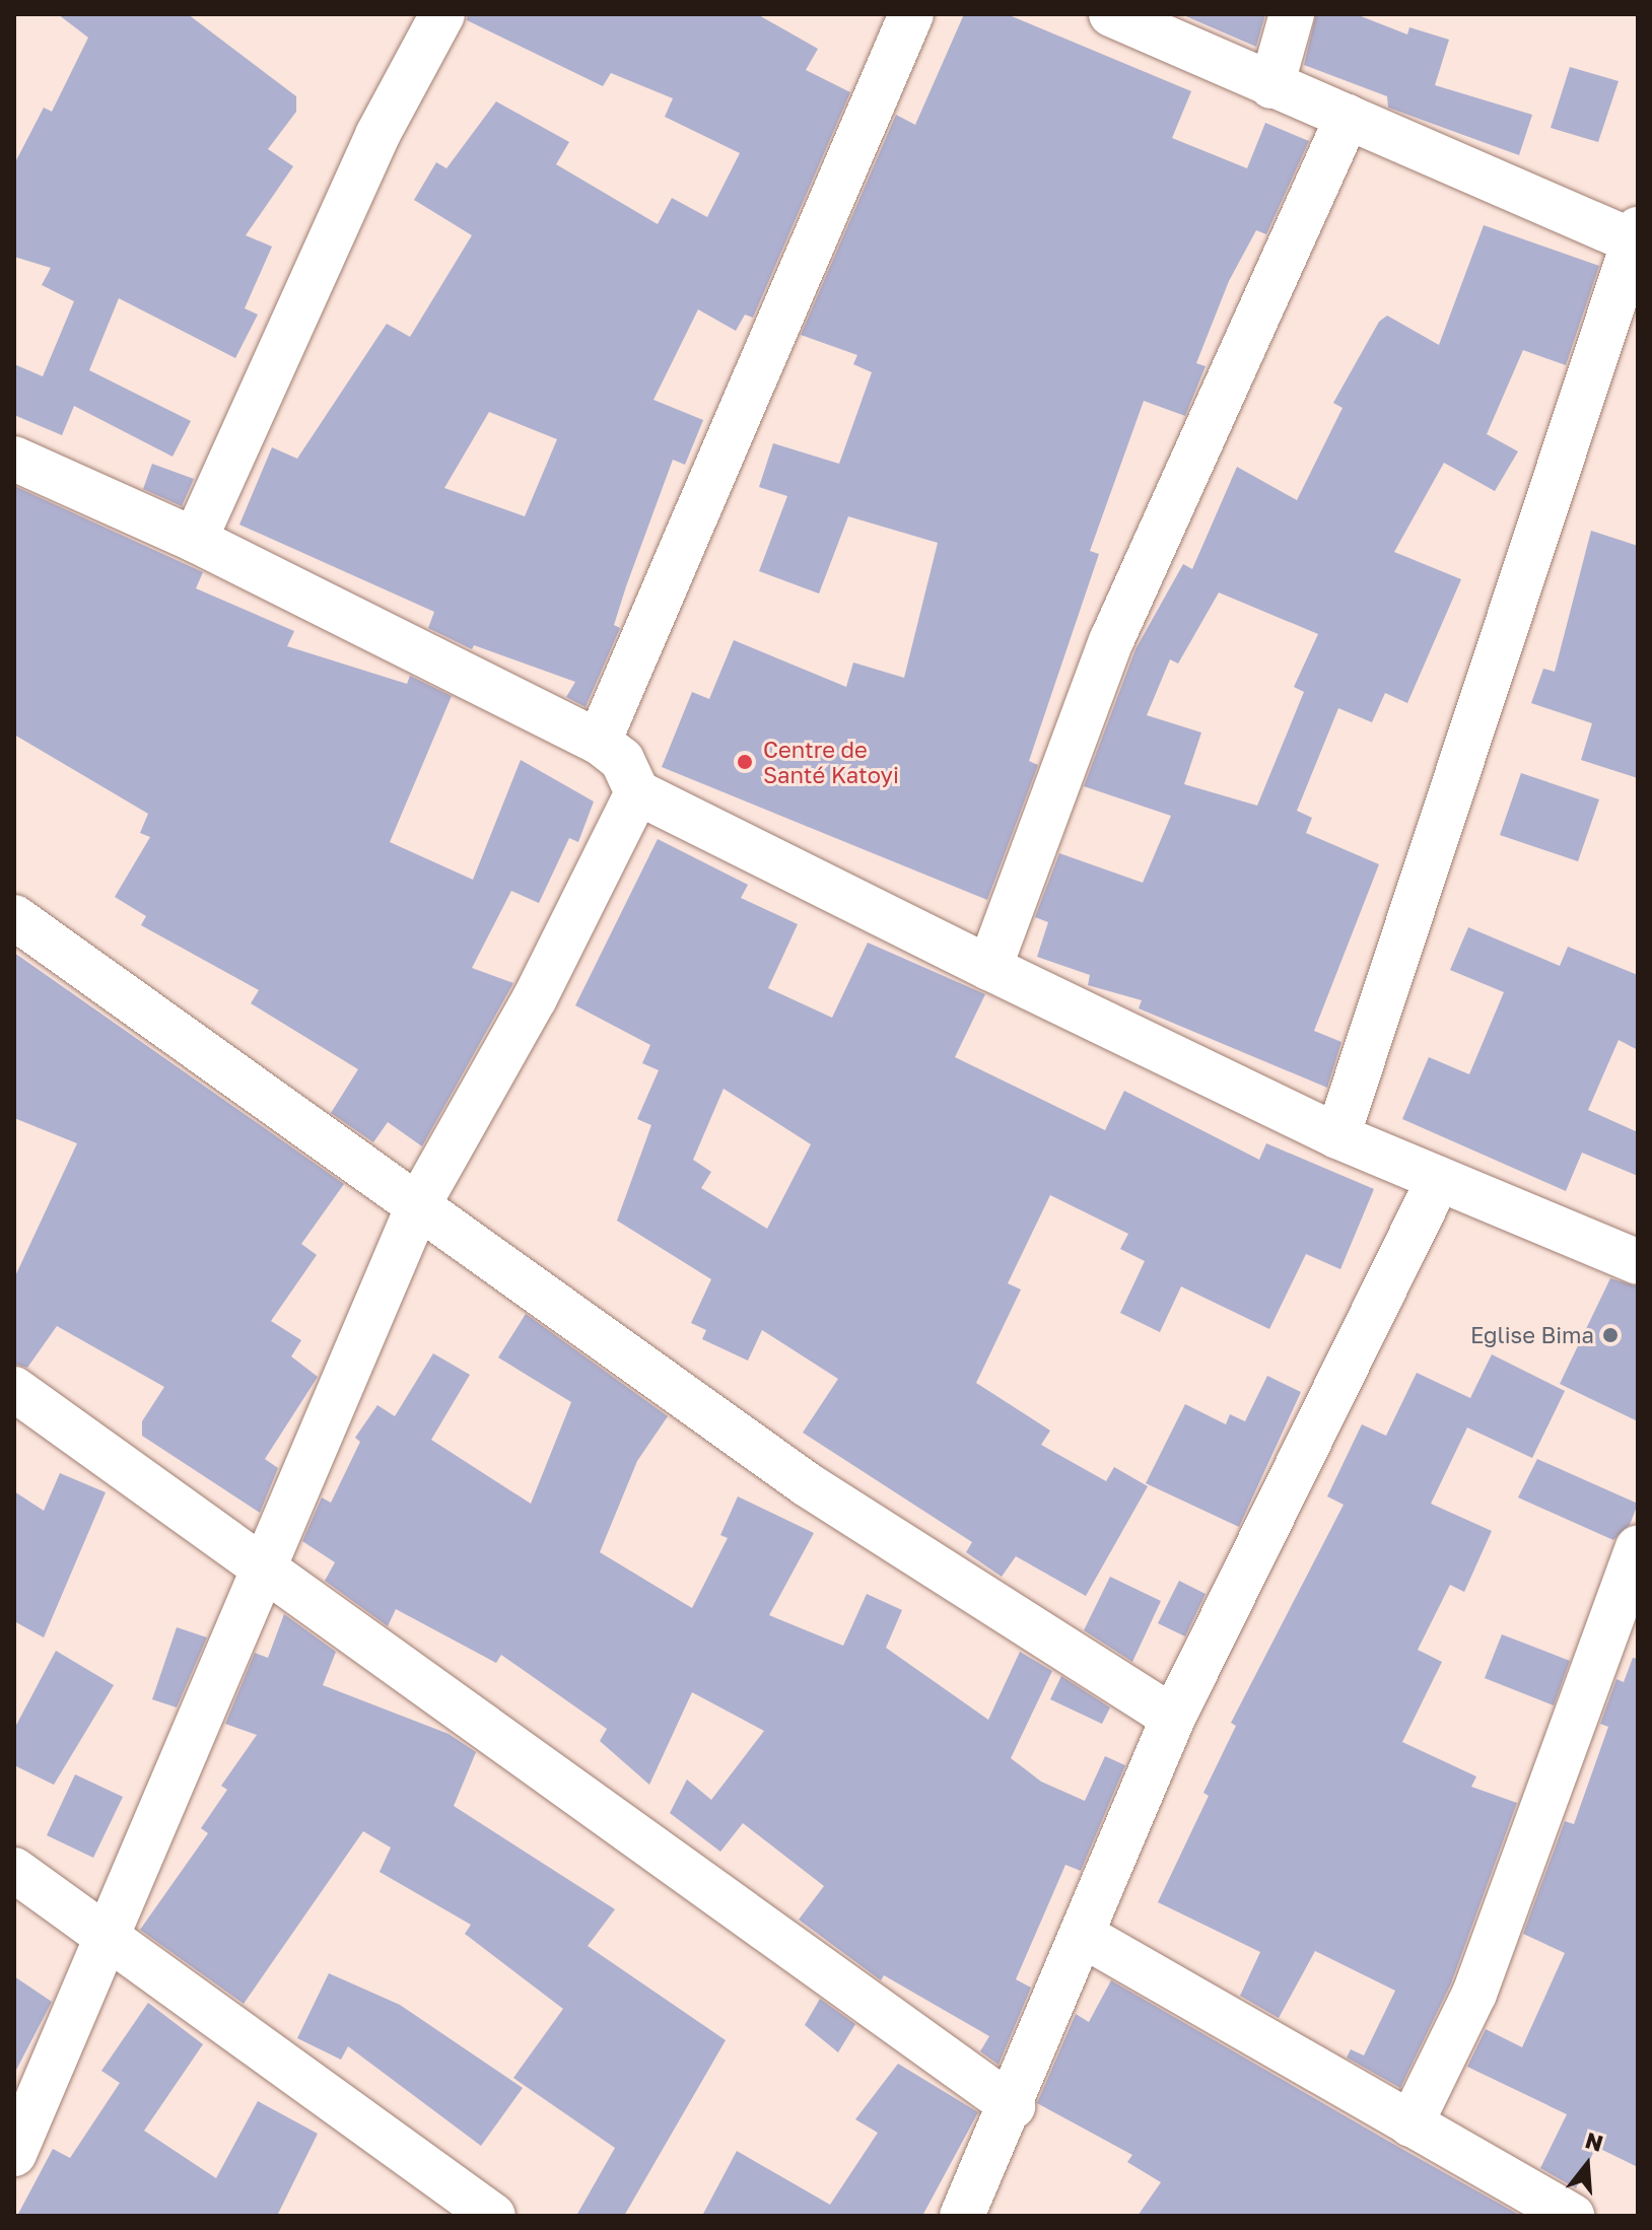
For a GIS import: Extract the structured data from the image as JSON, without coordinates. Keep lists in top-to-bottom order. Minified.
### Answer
{"places":["Centre de Santé Katoyi","Eglise Bima"],"north":"top"}
